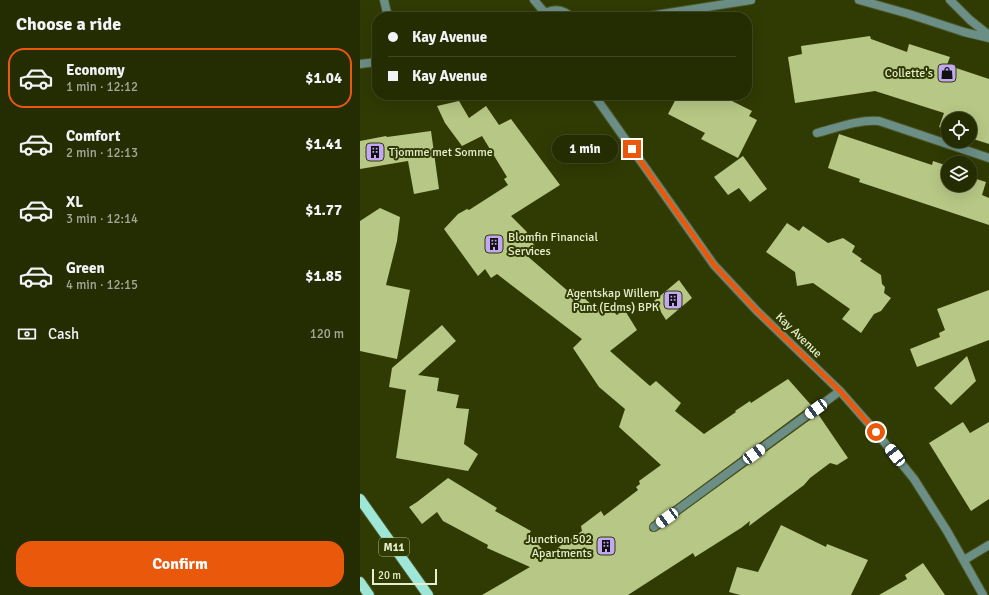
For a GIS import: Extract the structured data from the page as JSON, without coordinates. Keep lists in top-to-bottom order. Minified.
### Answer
{"streets":{"main road":["M11"],"street":["Kay Avenue"]},"places":{"shop":["Collette's"],"building":["Tjomme met Somme","Blomfin Financial Services","Agentskap Willem Punt (Edms) BPK","Junction 502 Apartments"]},"scale_bar":"20 m","page":{"heading":"Choose a ride","banner":["Kay Avenue","Kay Avenue"],"list":[{"name":"Economy","note":"1 min · 12:12","value":"$1.04"},{"name":"Comfort","note":"2 min · 12:13","value":"$1.41"},{"name":"XL","note":"3 min · 12:14","value":"$1.77"},{"name":"Green","note":"4 min · 12:15","value":"$1.85"}],"bubble":"1 min","pay":["Cash","120 m"],"buttons":"Confirm","scale":"20 m"}}
